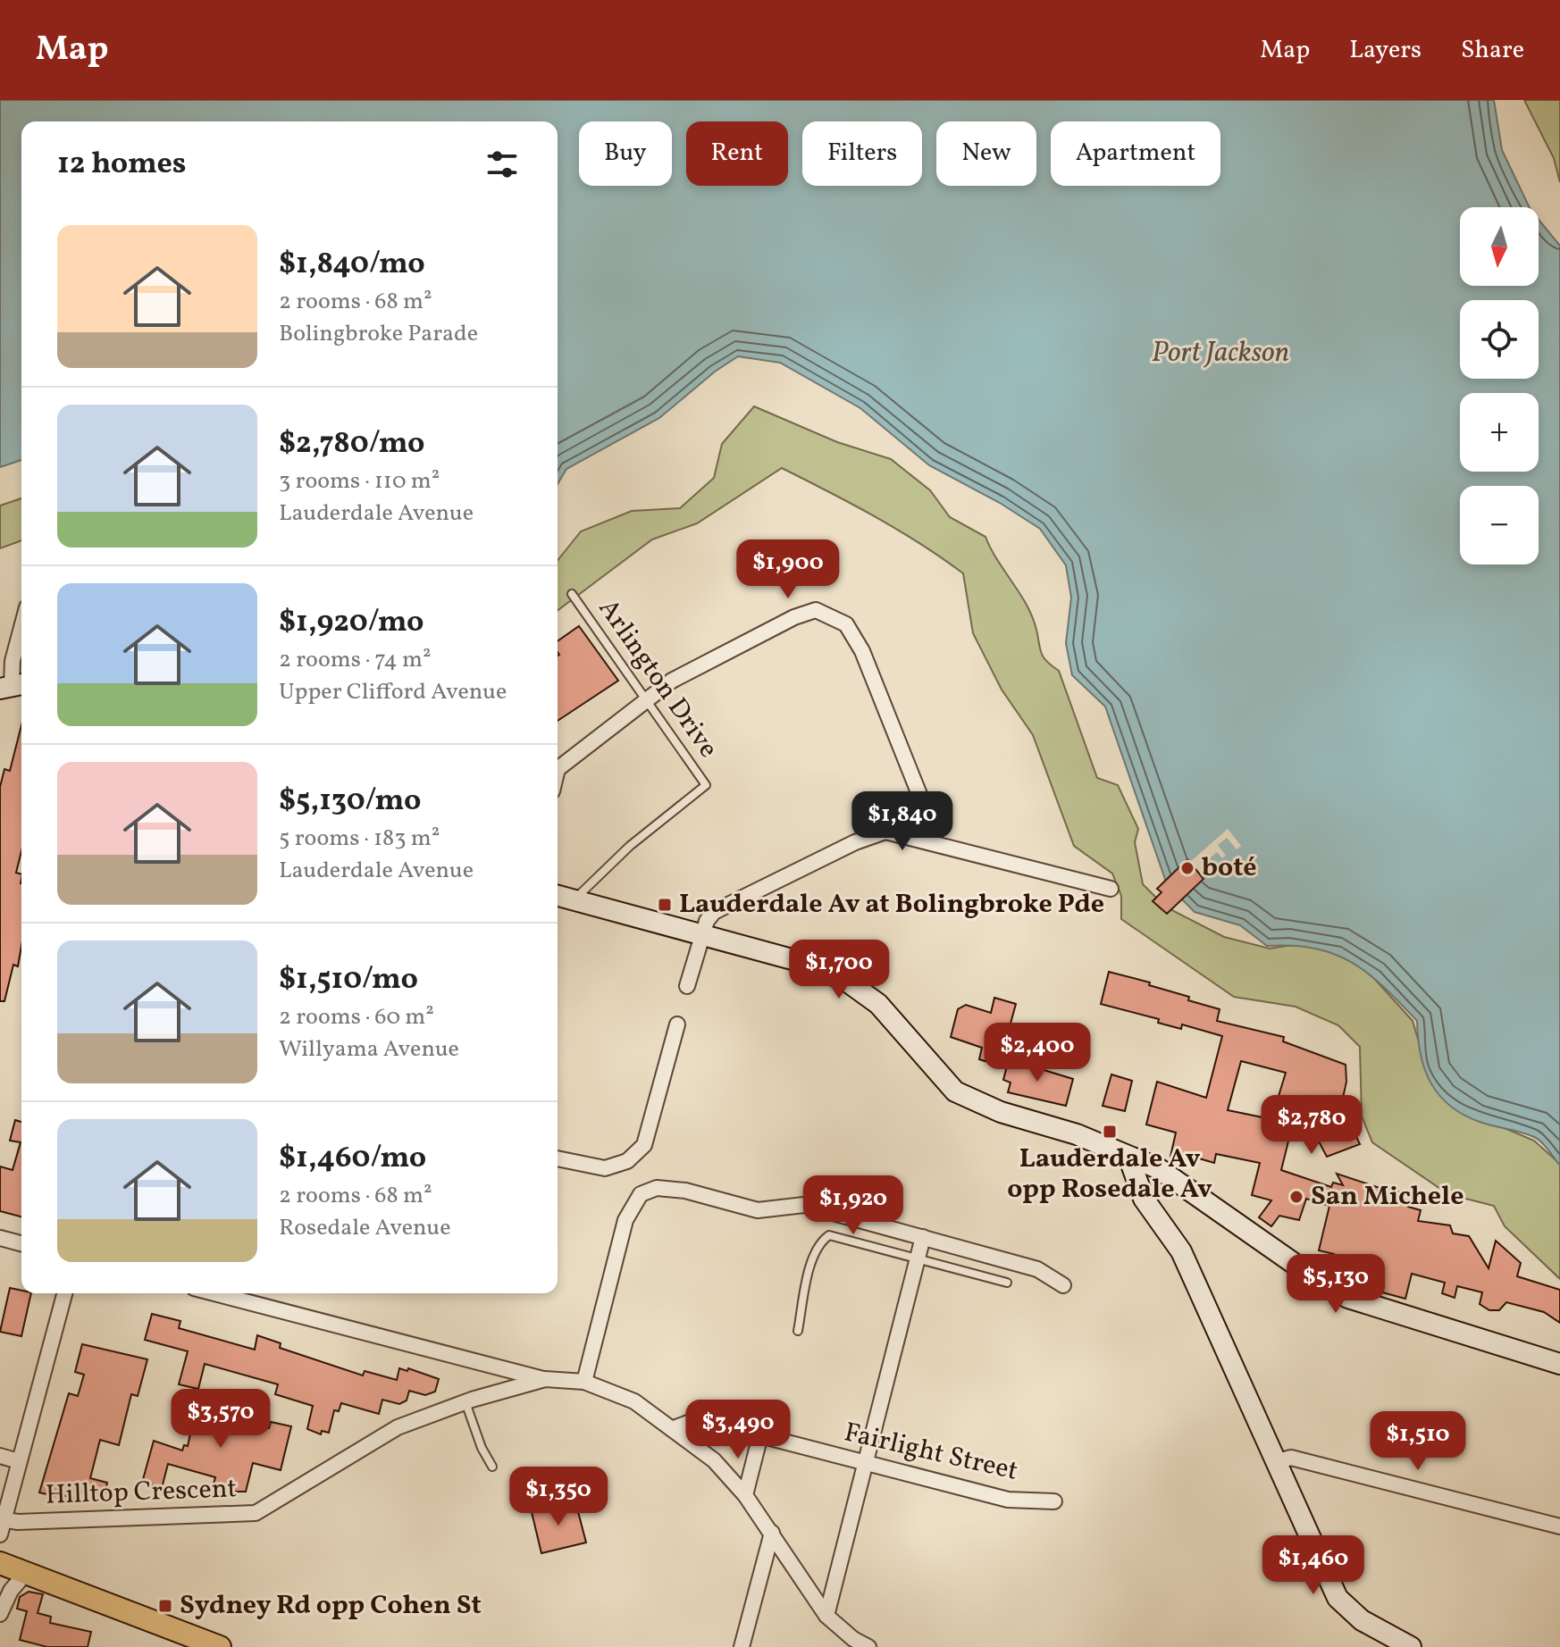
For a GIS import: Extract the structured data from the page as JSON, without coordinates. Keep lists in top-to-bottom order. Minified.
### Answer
{"streets":{"street":["Fairlight Street","Hilltop Crescent"],"lane":["Arlington Drive"]},"crossings":[["Fairlight Street","Hilltop Crescent"]],"water":["Port Jackson"],"places":{"other":["boté","San Michele"],"transit":["Lauderdale Av at Bolingbroke Pde","Lauderdale Av opp Rosedale Av","Sydney Rd opp Cohen St"]},"north":"bottom","page":{"header":"Map","nav":["Map","Layers","Share"],"chip":["Buy","Rent","Filters","New","Apartment"],"heading":"12 homes","map_buttons":["+","−"],"list":[{"name":"$1,840/mo","note":"2 rooms · 68 m² · Bolingbroke Parade"},{"name":"$2,780/mo","note":"3 rooms · 110 m² · Lauderdale Avenue"},{"name":"$1,920/mo","note":"2 rooms · 74 m² · Upper Clifford Avenue"},{"name":"$5,130/mo","note":"5 rooms · 183 m² · Lauderdale Avenue"},{"name":"$1,510/mo","note":"2 rooms · 60 m² · Willyama Avenue"},{"name":"$1,460/mo","note":"2 rooms · 68 m² · Rosedale Avenue"}],"price":["$1,900","$1,840","$1,700","$2,400","$2,780","$1,920","$5,130","$3,570","$3,490","$1,510","$1,350","$1,460"]}}
